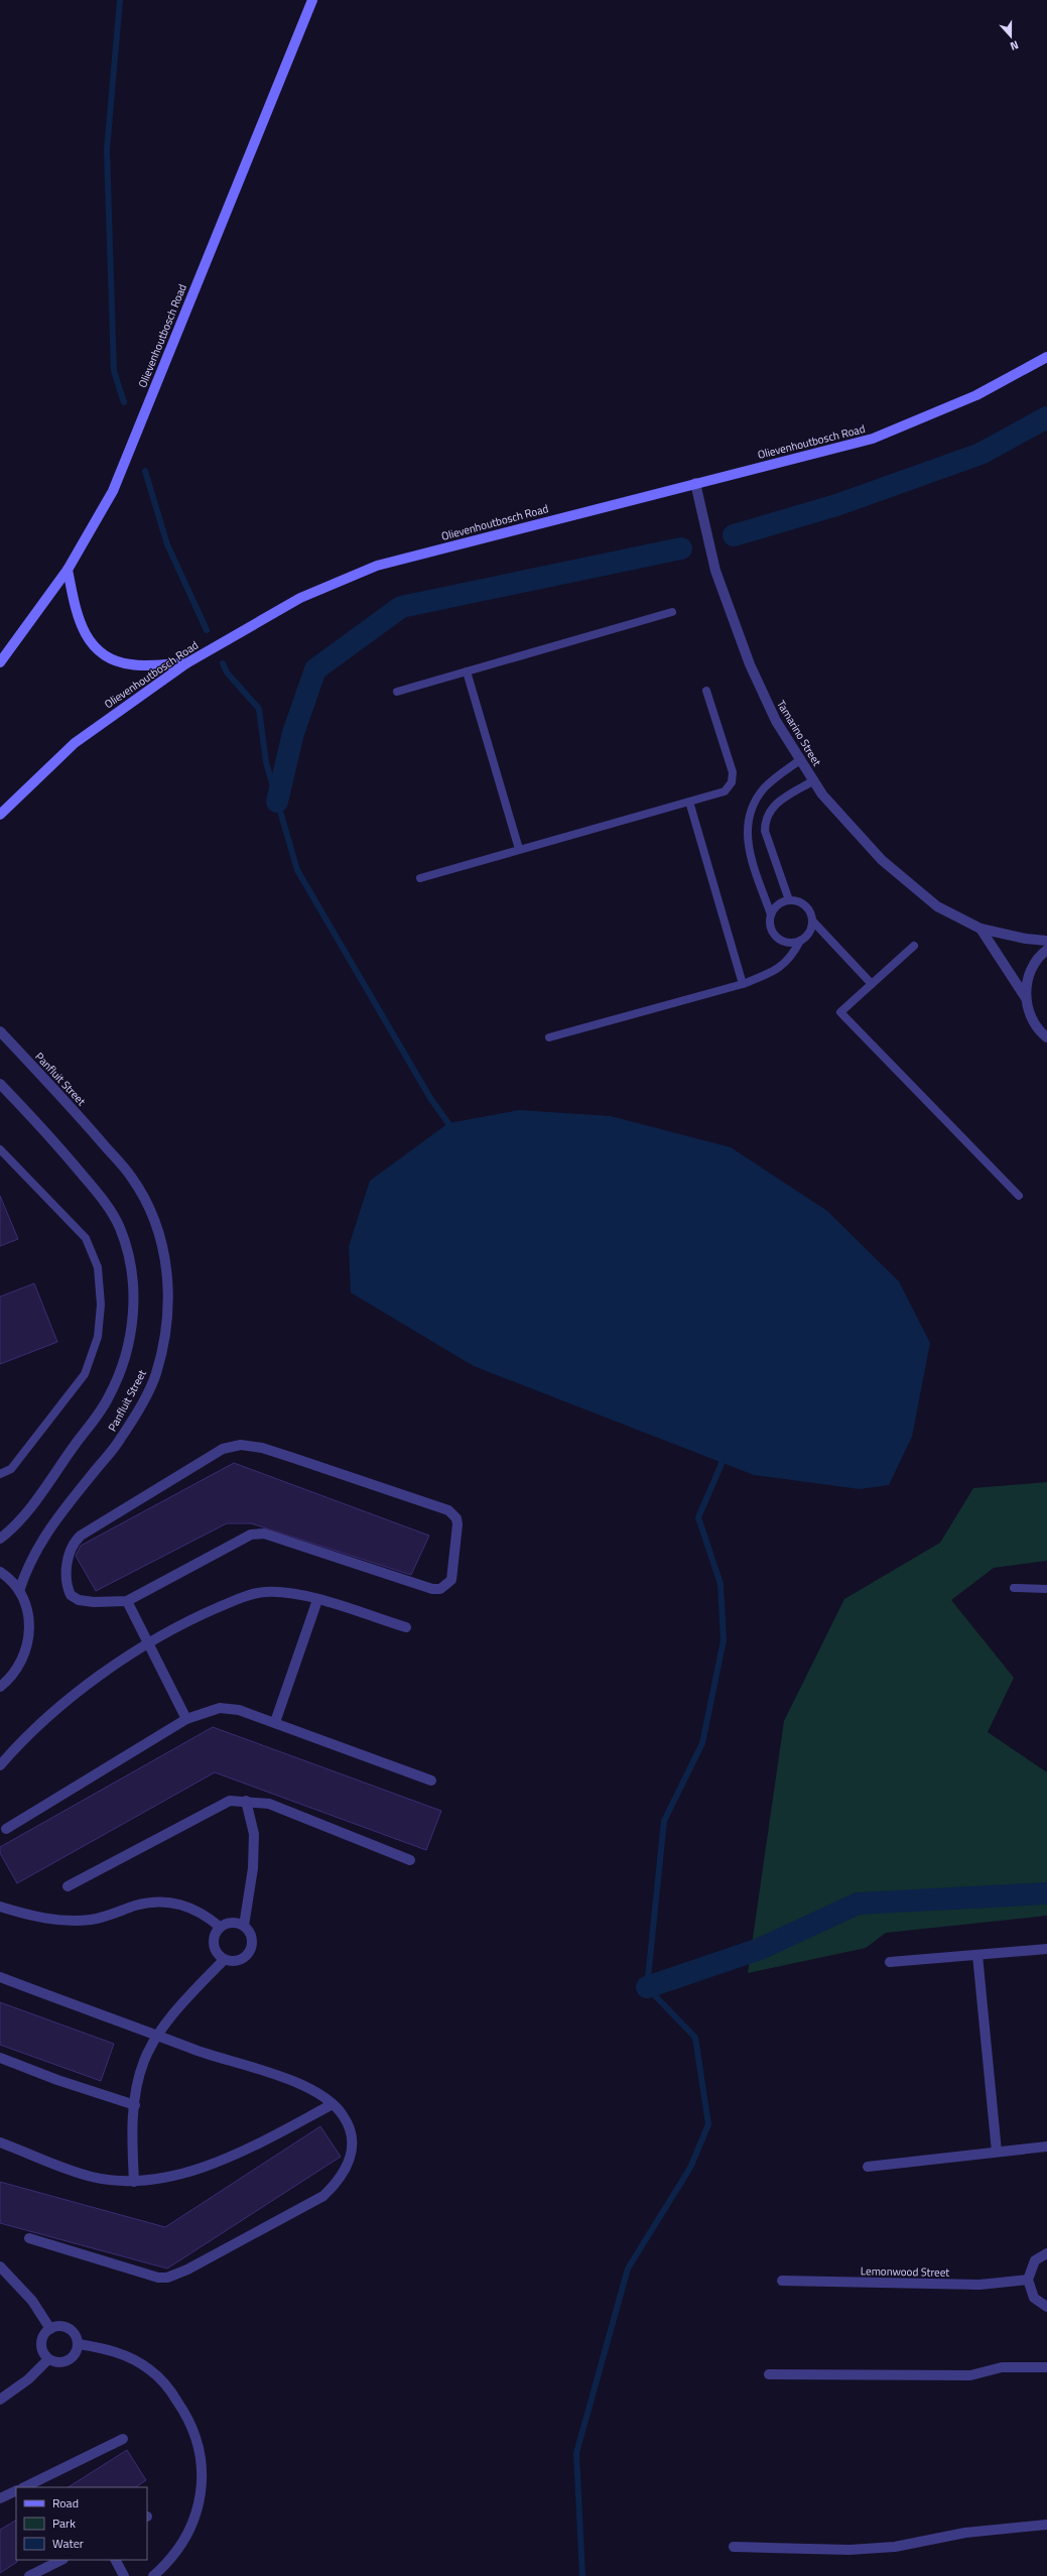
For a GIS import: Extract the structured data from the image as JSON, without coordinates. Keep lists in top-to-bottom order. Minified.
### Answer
{"streets":{"main road":["Olievenhoutbosch Road"],"street":["Tamarino Street","Panfluit Street","Lemonwood Street"]},"crossings":[["Olievenhoutbosch Road","Tamarino Street"]],"legend":["Road","Park","Water"],"north":"bottom"}
